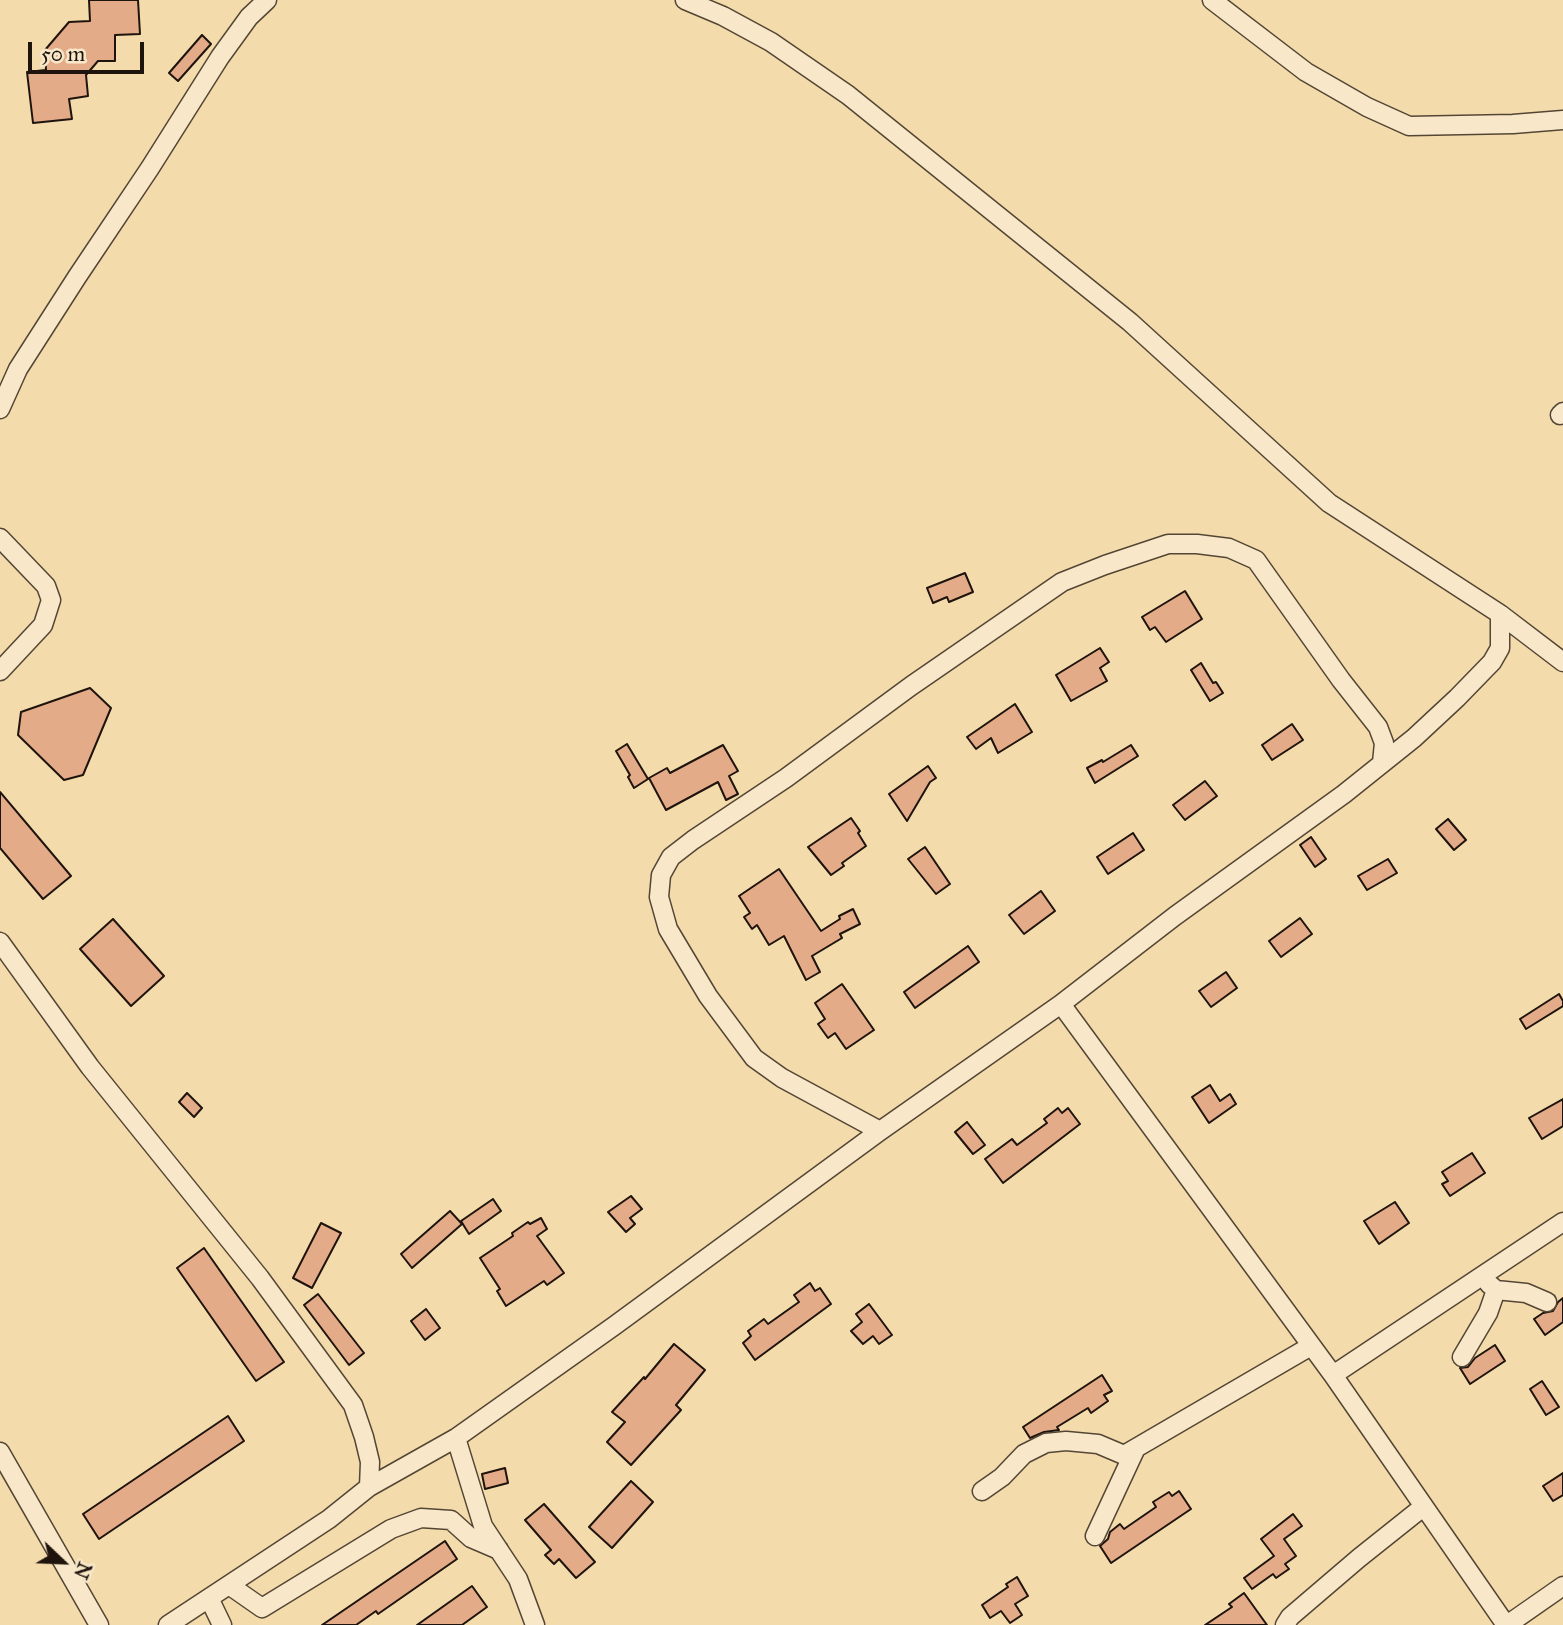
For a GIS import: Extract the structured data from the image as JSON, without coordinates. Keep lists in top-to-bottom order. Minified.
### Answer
{"scale_bar":"50 m","north":"bottom right"}
